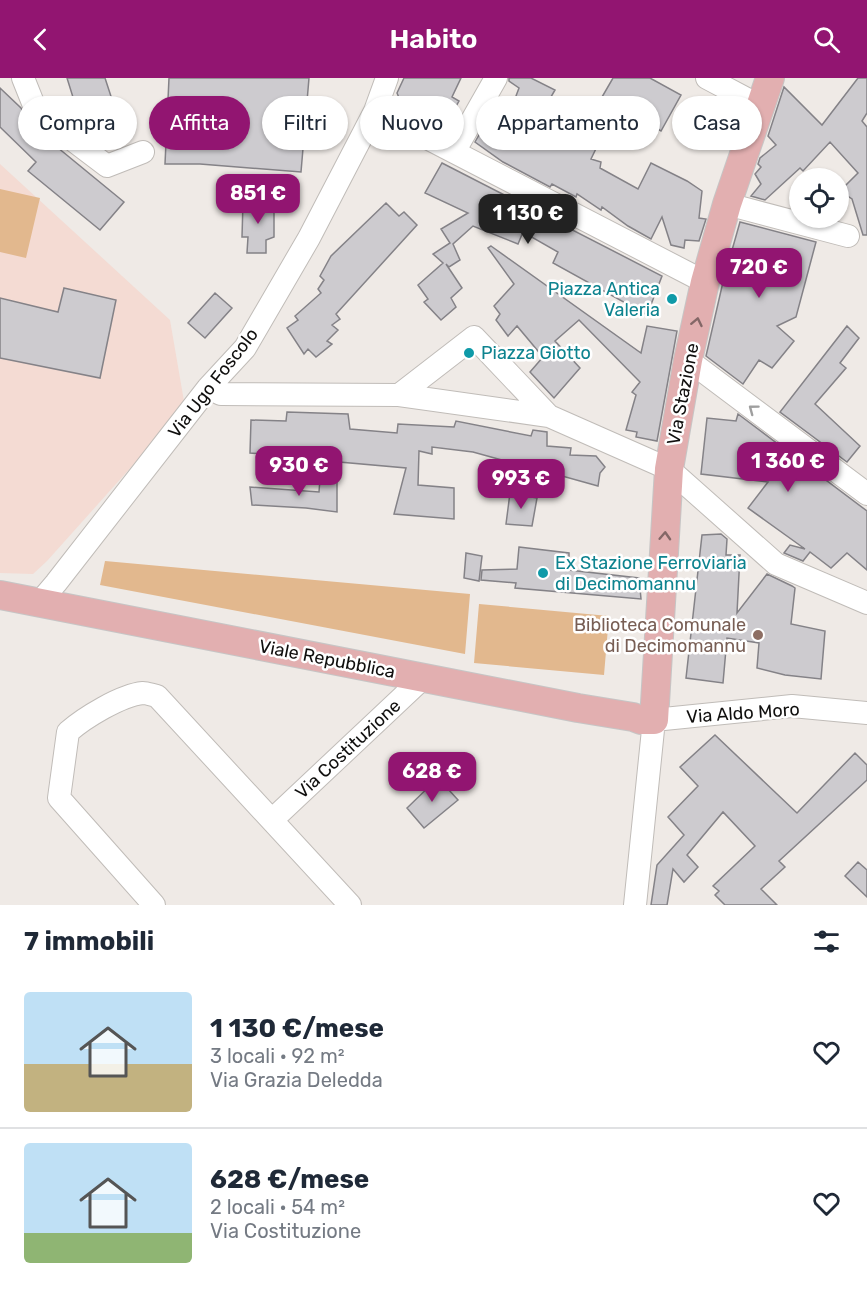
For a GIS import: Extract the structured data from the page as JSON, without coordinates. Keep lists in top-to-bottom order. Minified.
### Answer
{"streets":{"main road":["Via Stazione","Viale Repubblica"],"street":["Via Ugo Foscolo","Via Aldo Moro","Via Costituzione"]},"crossings":[["Via Ugo Foscolo","Viale Repubblica"],["Via Stazione","Viale Repubblica"],["Via Stazione","Via Aldo Moro"],["Viale Repubblica","Via Aldo Moro"],["Viale Repubblica","Via Costituzione"]],"one_way":["Via Stazione"],"places":["Piazza Antica Valeria","Piazza Giotto","Ex Stazione Ferroviaria di Decimomannu","Biblioteca Comunale di Decimomannu"],"page":{"header":"Habito","chip":["Compra","Affitta","Filtri","Nuovo","Appartamento","Casa"],"price":["851 €","1 130 €","720 €","1 360 €","930 €","993 €","628 €"],"heading":"7 immobili","list":[{"name":"1 130 €/mese","note":"3 locali · 92 m² · Via Grazia Deledda"},{"name":"628 €/mese","note":"2 locali · 54 m² · Via Costituzione"}]}}
